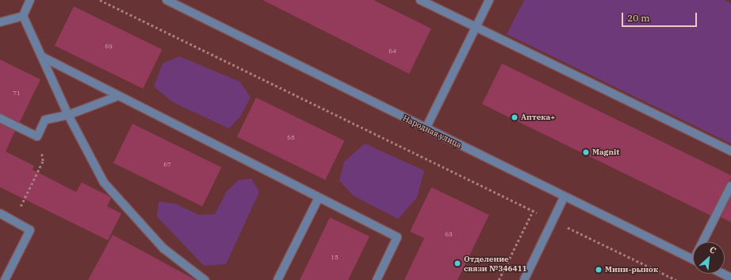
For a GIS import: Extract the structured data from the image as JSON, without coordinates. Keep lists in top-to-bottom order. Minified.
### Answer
{"streets":{"street":["Народная улица"]},"places":["Аптека+","Magnit","Отделение связи №346411","Мини-рынок"],"house_numbers":["69","64","71","65","67","63","15"],"scale_bar":"20 m","north":"top right"}
